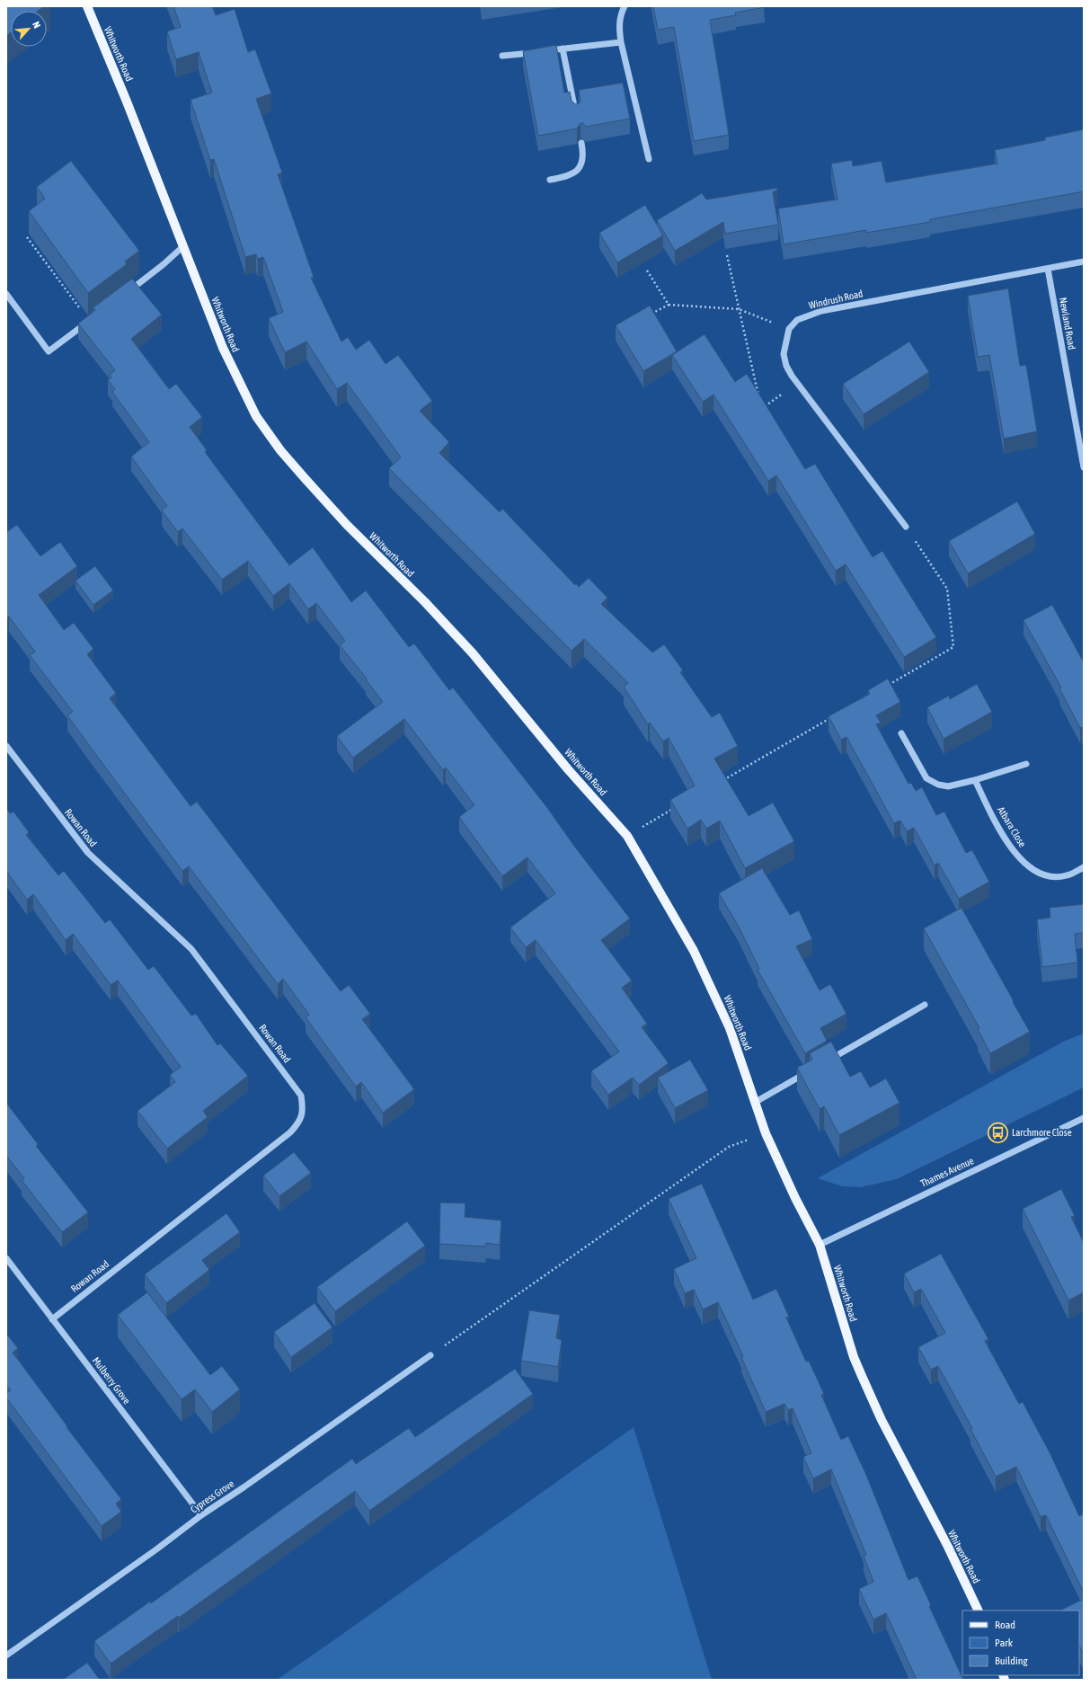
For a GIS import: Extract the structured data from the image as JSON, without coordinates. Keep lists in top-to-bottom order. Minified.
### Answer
{"streets":{"main road":["Whitworth Road"],"street":["Windrush Road","Newland Road","Atbara Close","Rowan Road","Thames Avenue","Mulberry Grove","Cypress Grove"]},"crossings":[["Whitworth Road","Thames Avenue"],["Windrush Road","Newland Road"],["Rowan Road","Mulberry Grove"],["Mulberry Grove","Cypress Grove"]],"places":{"bus stop":["Larchmore Close"]},"legend":["Road","Park","Building"],"north":"top right"}
